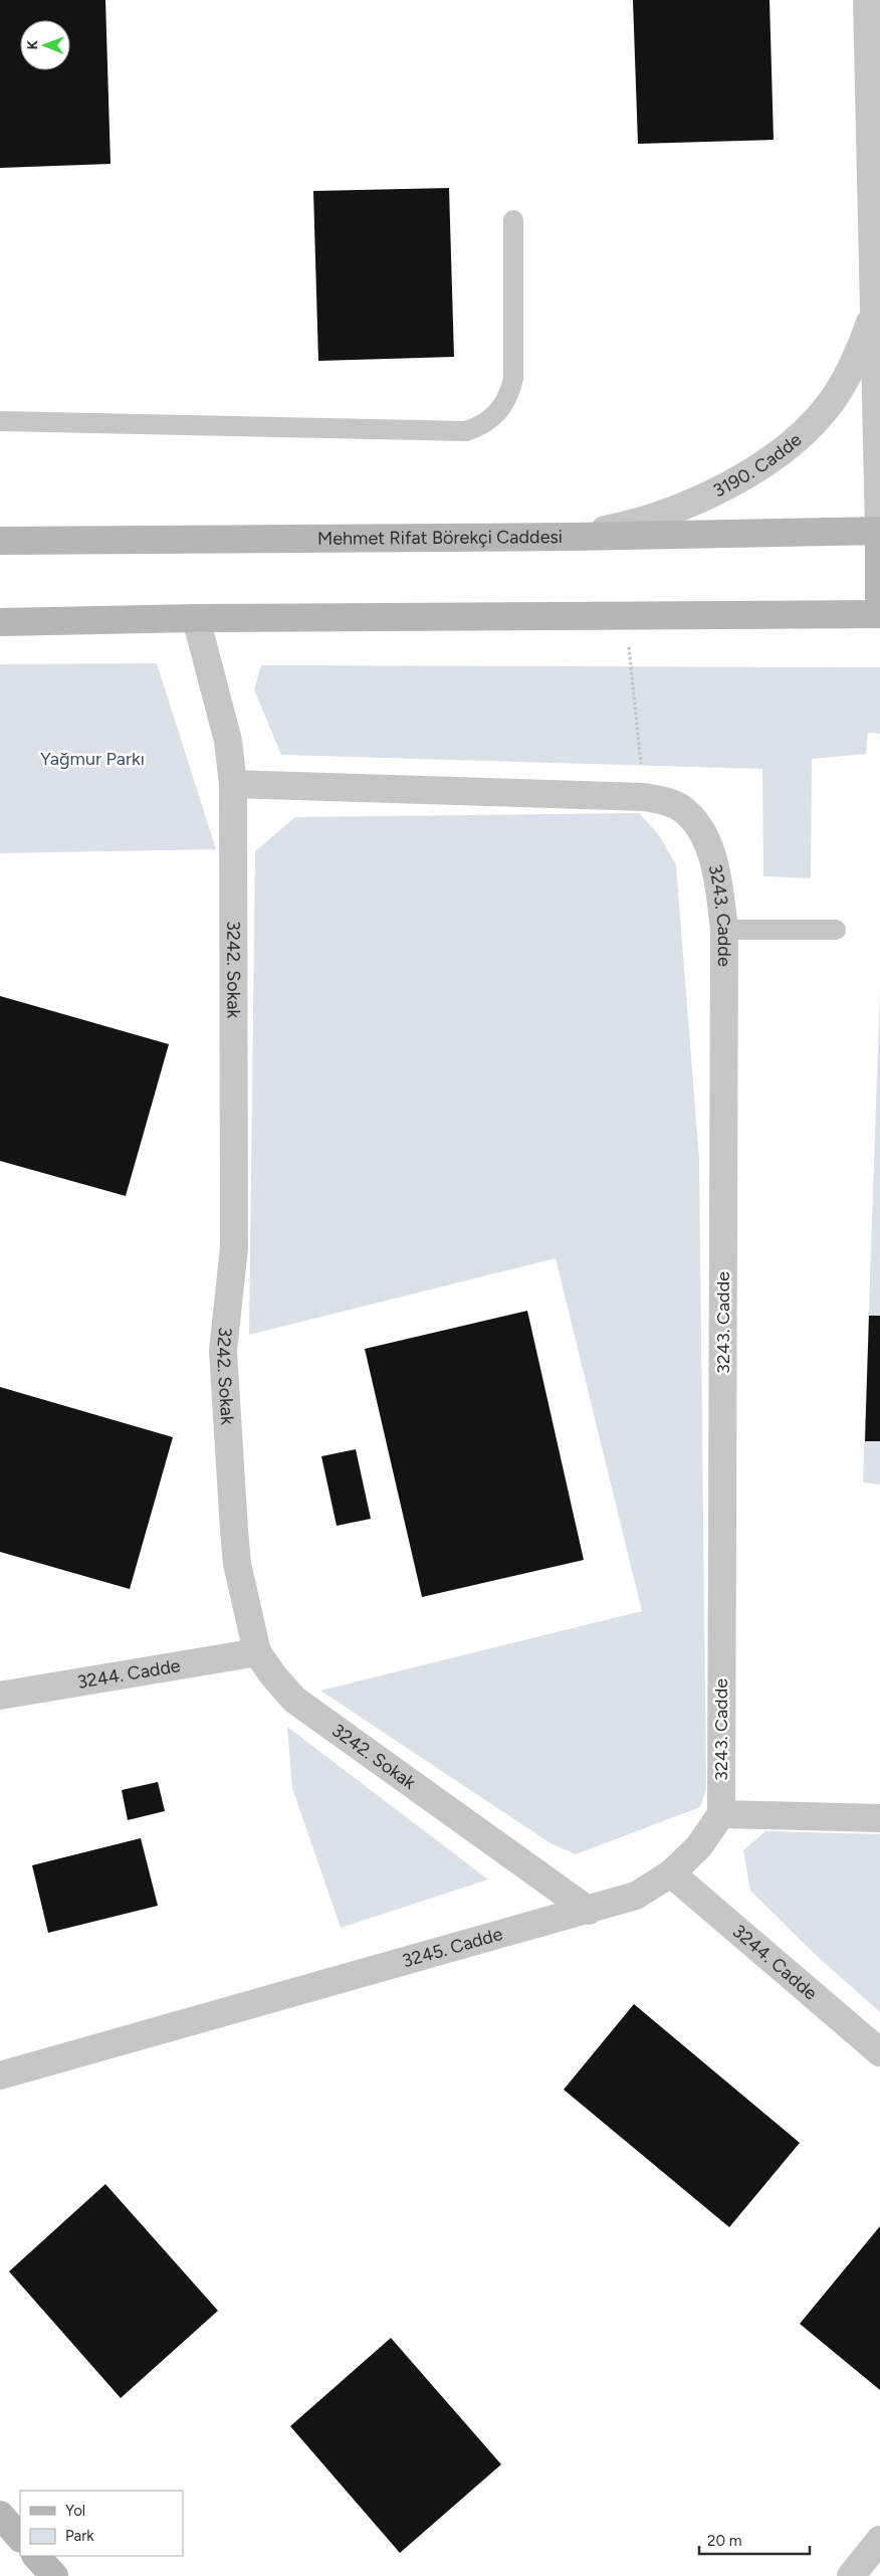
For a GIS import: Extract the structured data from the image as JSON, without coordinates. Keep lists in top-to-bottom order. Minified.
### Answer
{"streets":{"main road":["Mehmet Rifat Börekçi Caddesi"],"street":["3190. Cadde","3243. Cadde","3242. Sokak","3244. Cadde","3245. Cadde"]},"crossings":[["3190. Cadde","Mehmet Rifat Börekçi Caddesi"],["3243. Cadde","3245. Cadde"],["3242. Sokak","3244. Cadde"],["3242. Sokak","3245. Cadde"],["3244. Cadde","3245. Cadde"]],"parks":["Yağmur Parkı"],"legend":["Yol","Park"],"scale_bar":"20 m","north":"left"}
